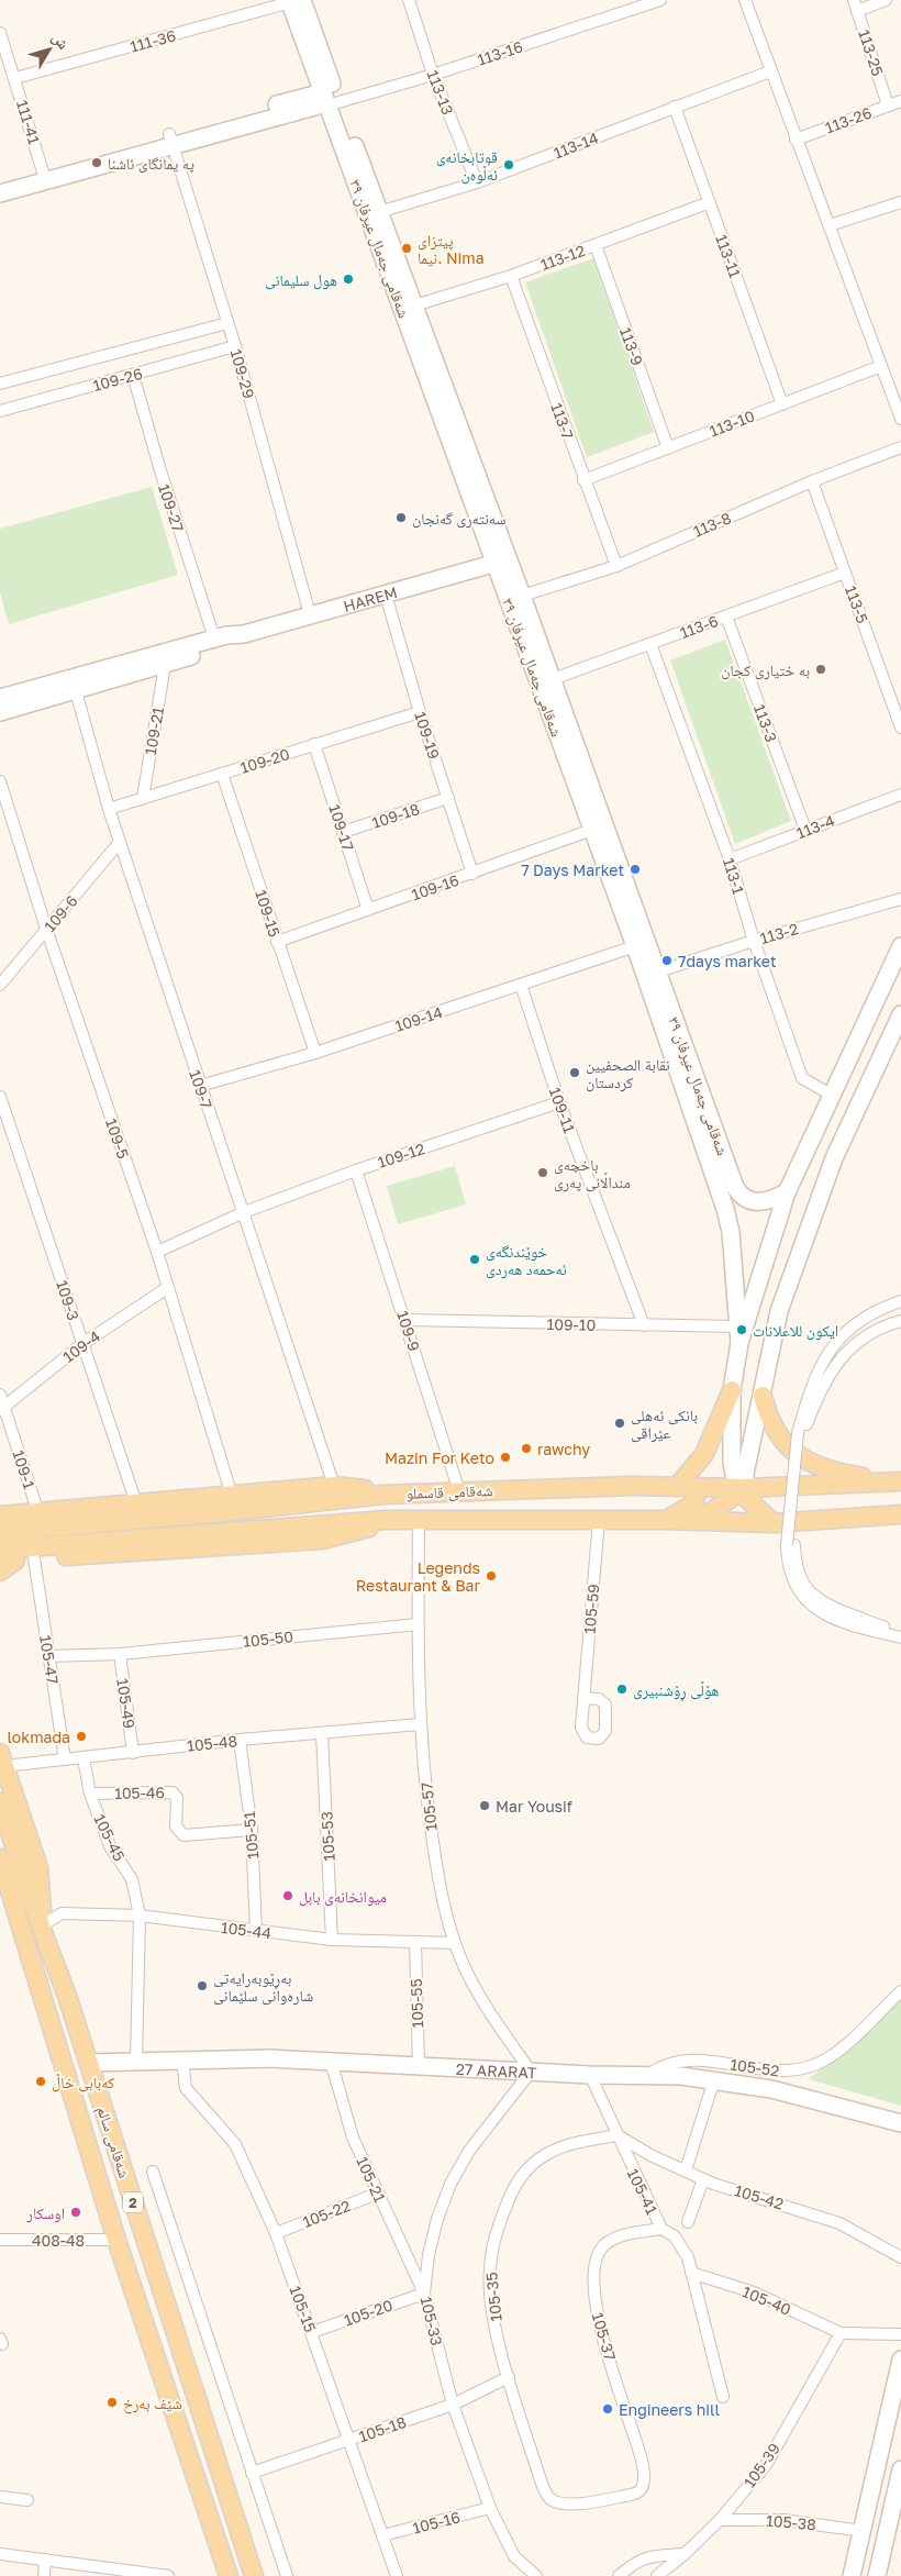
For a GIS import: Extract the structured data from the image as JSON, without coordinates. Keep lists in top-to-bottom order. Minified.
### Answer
{"streets":{"main road":["شەقامی جەمال عیرفان ٣٩","HAREM","شەقامی قاسملو","27 ARARAT","شەقامی سالم","2"],"street":["111-36","113-16","113-25","113-13","113-26","111-41","113-14","113-11","113-12","113-9","109-29","109-26","113-7","113-10","109-27","113-8","113-5","113-6","113-3","109-21","109-19","109-20","109-18","113-4","109-17","113-1","109-16","109-6","109-15","113-2","109-14","109-7","109-11","109-5","109-12","109-3","109-10","109-9","109-4","109-1","105-59","105-50","105-47","105-49","105-48","105-46","105-57","105-51","105-53","105-45","105-44","105-55","105-52","105-21","105-41","105-42","105-22","408-48","105-35","105-40","105-15","105-20","105-33","105-37","105-18","105-39","105-16","105-38"]},"crossings":[["111-36","111-41"],["111-36","شەقامی جەمال عیرفان ٣٩"],["113-16","113-13"],["113-16","شەقامی جەمال عیرفان ٣٩"],["113-25","113-26"],["113-13","113-14"],["113-14","شەقامی جەمال عیرفان ٣٩"],["113-14","113-11"],["شەقامی جەمال عیرفان ٣٩","113-12"],["شەقامی جەمال عیرفان ٣٩","113-8"],["شەقامی جەمال عیرفان ٣٩","HAREM"],["شەقامی جەمال عیرفان ٣٩","113-6"],["شەقامی جەمال عیرفان ٣٩","109-16"],["شەقامی جەمال عیرفان ٣٩","113-2"],["شەقامی جەمال عیرفان ٣٩","109-14"],["شەقامی جەمال عیرفان ٣٩","109-10"],["113-11","113-12"],["113-11","113-10"],["113-12","113-9"],["113-12","113-7"],["113-9","113-10"],["109-29","109-26"],["109-29","HAREM"],["109-26","109-27"],["113-7","113-10"],["113-7","113-8"],["109-27","HAREM"],["113-8","113-5"],["HAREM","109-21"],["HAREM","109-19"],["HAREM","109-7"],["113-5","113-6"],["113-6","113-3"],["113-6","113-1"],["113-3","113-4"],["109-21","109-20"],["109-19","109-20"],["109-19","109-18"],["109-19","109-16"],["109-20","109-17"],["109-20","109-15"],["109-20","109-7"],["109-18","109-17"],["113-4","113-1"],["109-17","109-16"],["113-1","113-2"],["109-16","109-15"],["109-6","109-7"],["109-6","109-5"],["109-15","109-14"],["109-14","109-7"],["109-14","109-11"],["109-7","109-12"],["109-11","109-12"],["109-11","109-10"],["109-5","109-12"],["109-5","109-4"],["109-12","109-9"],["109-3","109-4"],["109-10","109-9"],["109-9","شەقامی قاسملو"],["109-4","109-1"],["شەقامی قاسملو","105-59"],["شەقامی قاسملو","105-57"],["105-50","105-47"],["105-50","105-49"],["105-50","105-57"],["105-47","105-48"],["105-49","105-48"],["105-48","105-57"],["105-48","105-51"],["105-48","105-53"],["105-48","105-45"],["105-46","105-51"],["105-46","105-45"],["105-57","105-44"],["105-57","27 ARARAT"],["105-57","105-33"],["105-51","105-44"],["105-53","105-44"],["105-45","105-44"],["105-45","27 ARARAT"],["105-44","105-55"],["105-44","شەقامی سالم"],["105-55","27 ARARAT"],["105-52","27 ARARAT"],["27 ARARAT","شەقامی سالم"],["27 ARARAT","105-21"],["27 ARARAT","105-41"],["27 ARARAT","105-15"],["27 ARARAT","105-33"],["شەقامی سالم","408-48"],["105-21","105-22"],["105-21","105-20"],["105-21","105-33"],["105-41","105-42"],["105-41","105-35"],["105-41","105-40"],["105-41","105-37"],["105-42","105-35"],["105-22","105-15"],["105-35","105-37"],["105-35","105-18"],["105-40","105-39"],["105-15","105-20"],["105-15","105-18"],["105-15","105-16"],["105-20","105-33"],["105-33","105-18"],["105-33","105-16"],["105-39","105-38"]],"places":["په یمانگای ئاشنا","قوتابخانەی ئەڵوەن","پیتزای نیما. Nima","هول سليمانى","سەنتەری گەنجان","به ختيارى كجان","7 Days Market","7days market","نقابة الصحفیین کردستان","باخچەی منداڵانی پەری","خوێندنگەی ئەحمەد هەردی","ايكون للاعلانات","بانکی ئەهلی عێراقی","rawchy","Mazin For Keto","Legends Restaurant & Bar","هۆڵی ڕۆشنبیری","lokmada","Mar Yousif","میوانخانەی بابل","بەڕێوبەرایەتی شارەوانی سلێمانی","کەبابی خاڵ","اوسكار","شێف بەرخ","Engineers hill"],"north":"top right"}
